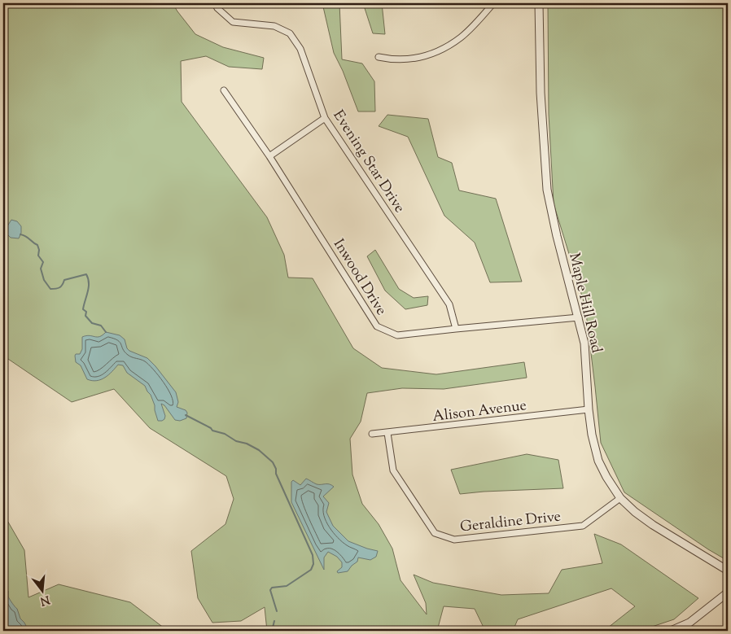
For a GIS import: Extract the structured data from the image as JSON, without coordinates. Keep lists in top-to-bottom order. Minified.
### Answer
{"streets":{"street":["Evening Star Drive","Inwood Drive","Maple Hill Road","Alison Avenue","Geraldine Drive"]},"crossings":[["Evening Star Drive","Inwood Drive"],["Inwood Drive","Maple Hill Road"],["Maple Hill Road","Alison Avenue"],["Maple Hill Road","Geraldine Drive"],["Alison Avenue","Geraldine Drive"]],"north":"bottom"}
